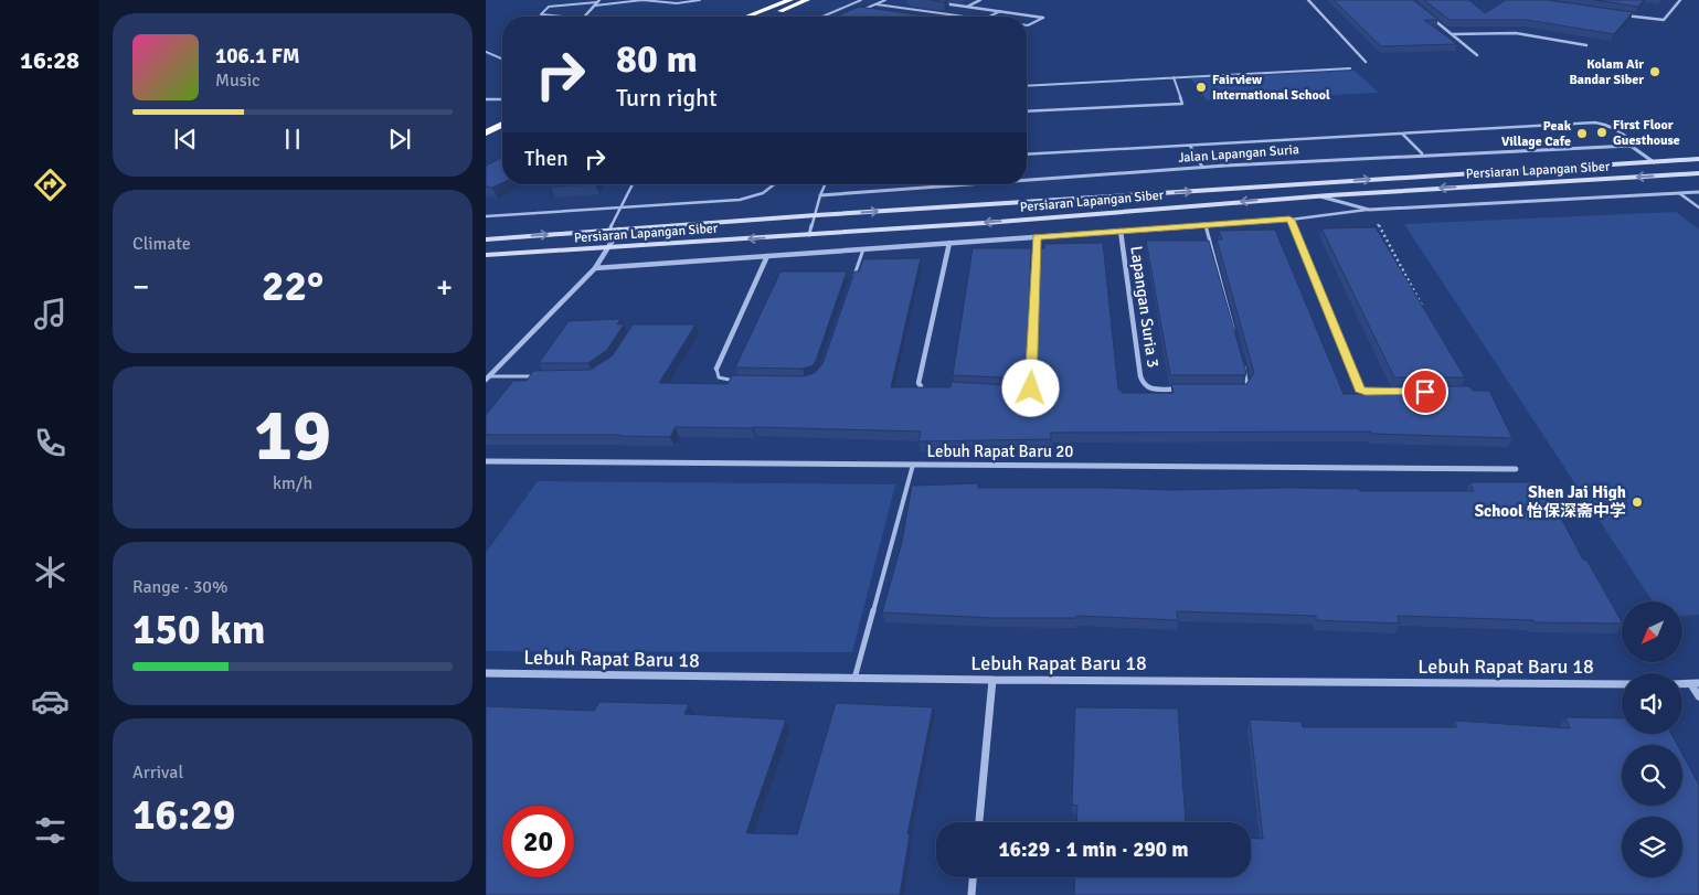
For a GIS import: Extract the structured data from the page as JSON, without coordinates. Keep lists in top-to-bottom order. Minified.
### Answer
{"streets":{"main road":["Persiaran Lapangan Siber"],"street":["Jalan Lapangan Suria","Lapangan Suria 3","Lebuh Rapat Baru 20","Lebuh Rapat Baru 18"]},"places":["Kolam Air Bandar Siber","Fairview International School","First Floor Guesthouse","Peak Village Cafe","Shen Jai High School 怡保深斋中学"],"north":"bottom left","page":{"tabs":"16:28","turn":["80 m","Turn right"],"song":["106.1 FM","Music"],"then":"Then","tile":["Climate",["19","km/h"],["Range · 30%","150 km"],["Arrival","16:29"]],"heat":["−","22°","+"],"limit":"20","trip":"16:29 · 1 min · 290 m"}}
